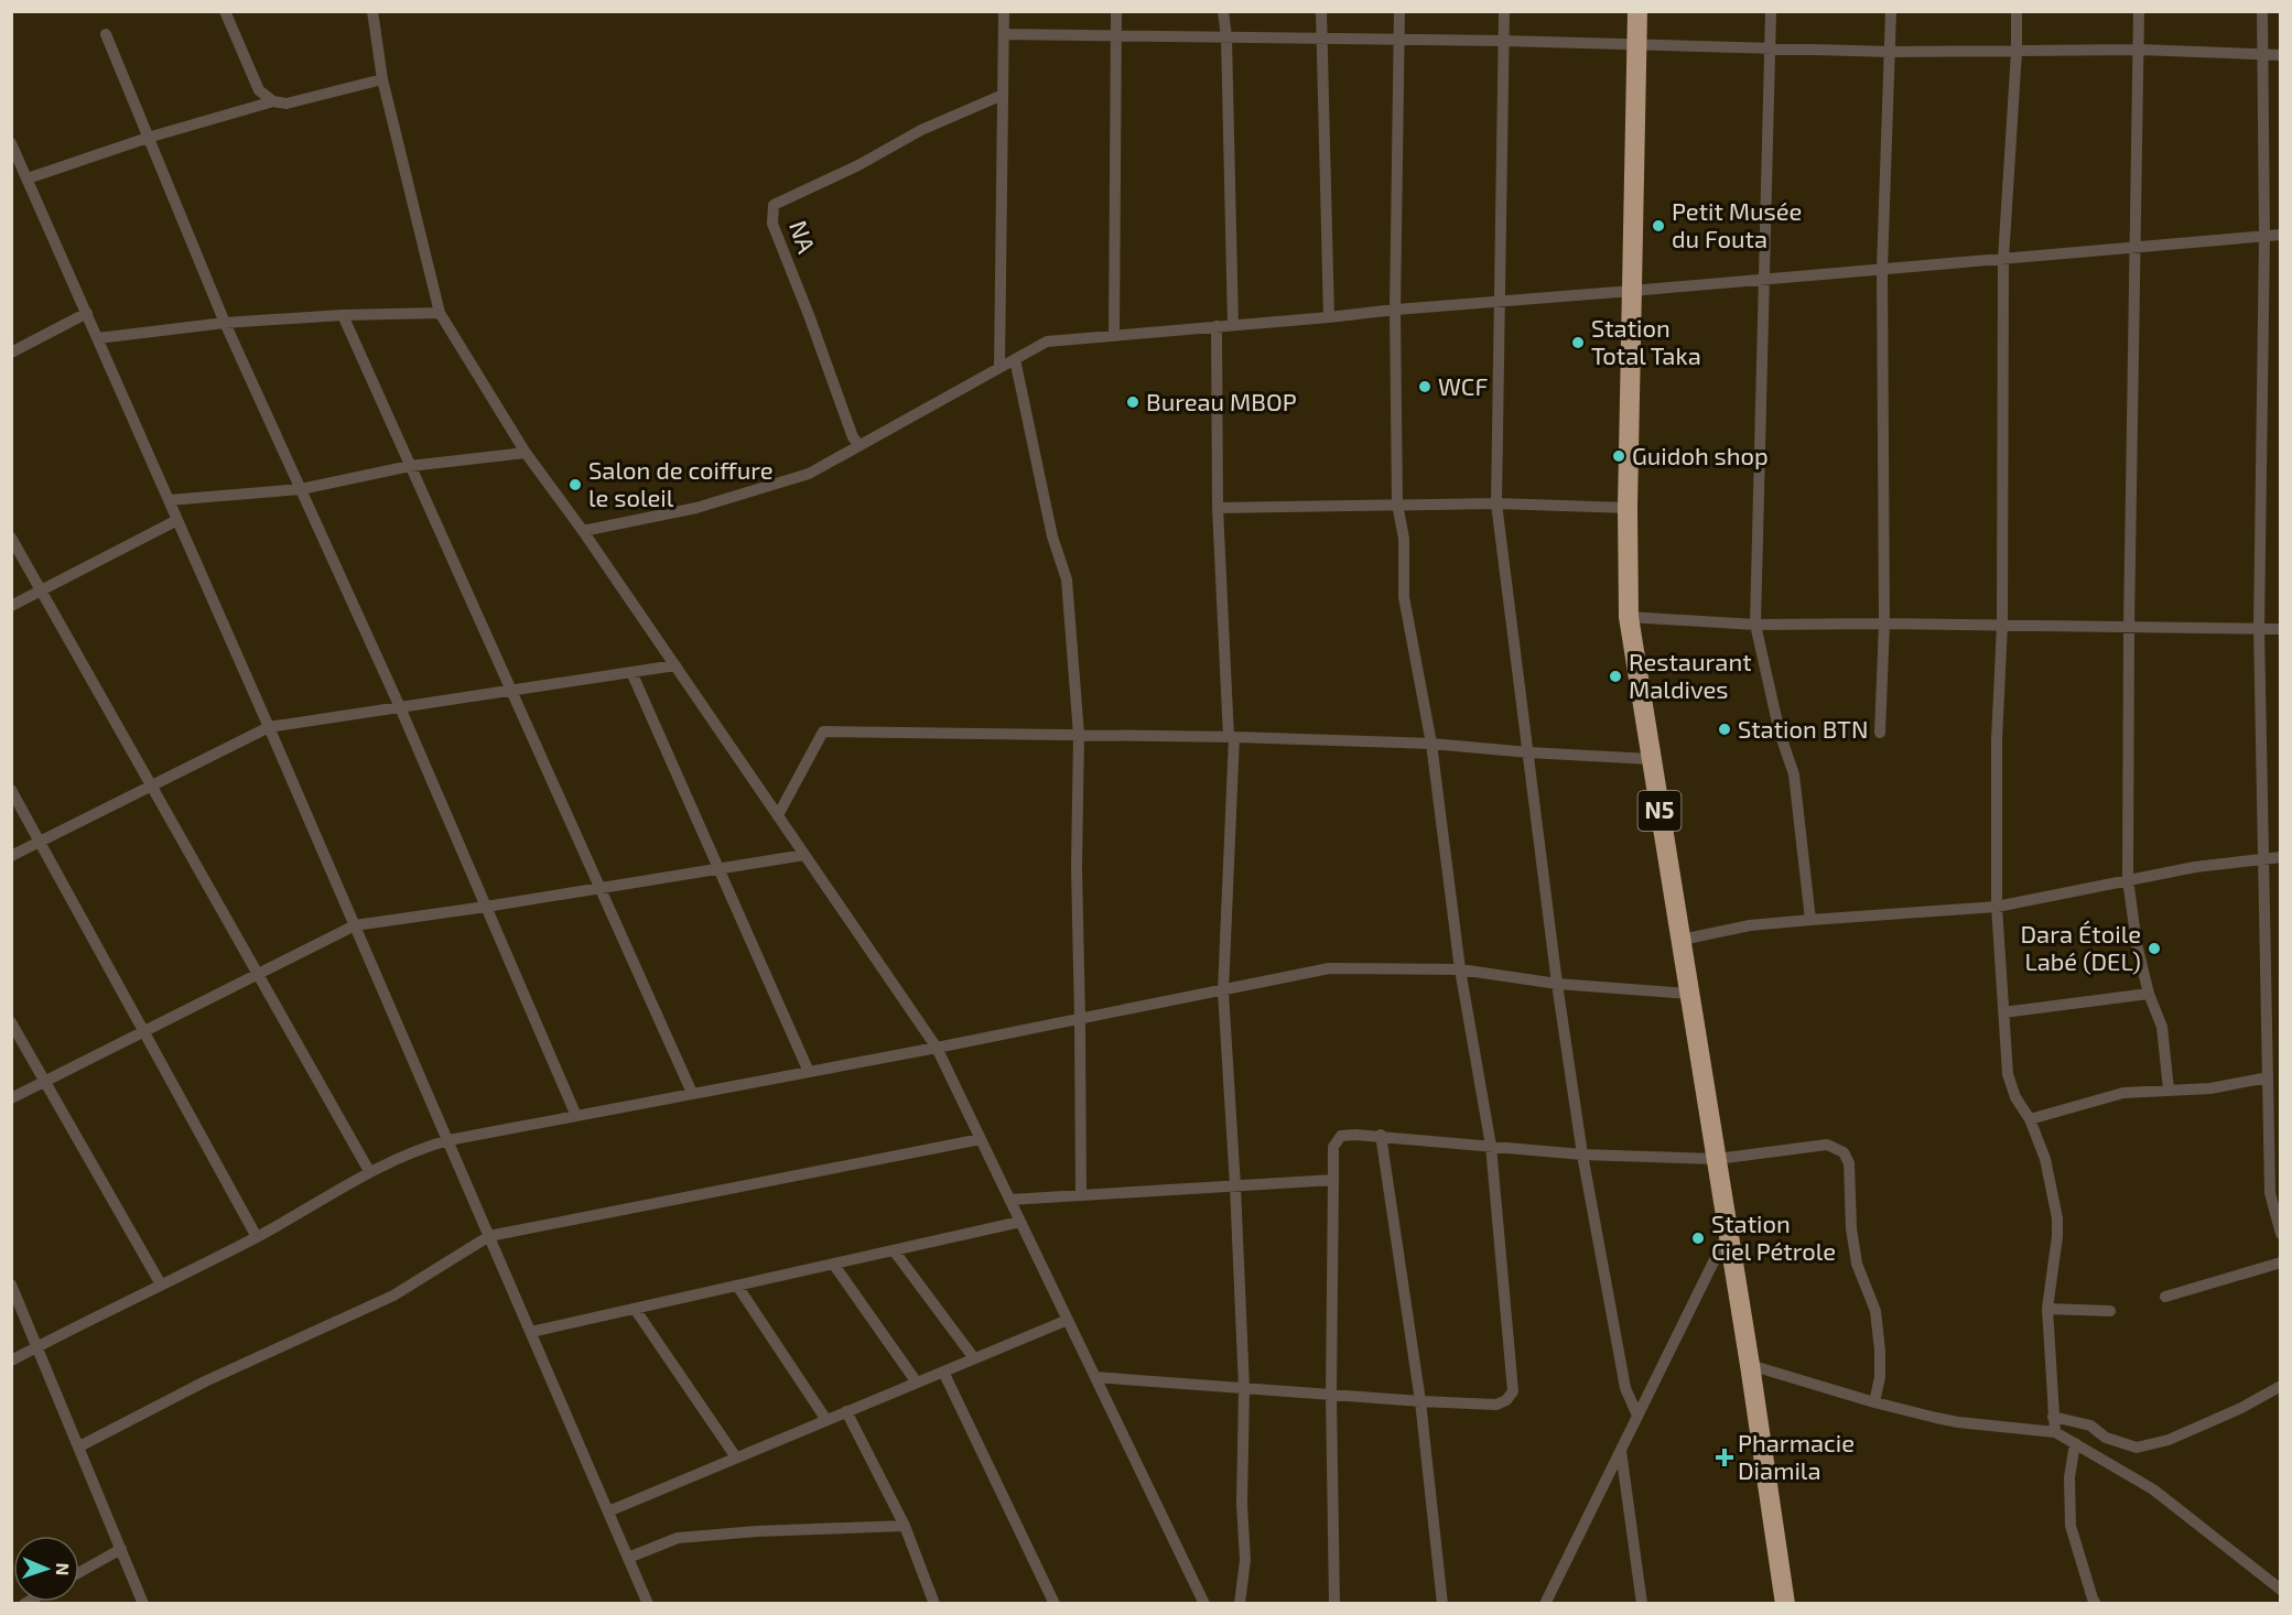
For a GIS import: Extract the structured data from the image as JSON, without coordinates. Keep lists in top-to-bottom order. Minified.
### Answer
{"streets":{"highway":["N5"],"street":["NA"]},"places":{"other":["Petit Musée du Fouta","Station Total Taka","WCF","Bureau MBOP","Guidoh shop","Salon de coiffure le soleil","Restaurant Maldives","Station BTN","Dara Étoile Labé (DEL)","Station Ciel Pétrole"],"health":["Pharmacie Diamila"]},"north":"right"}
